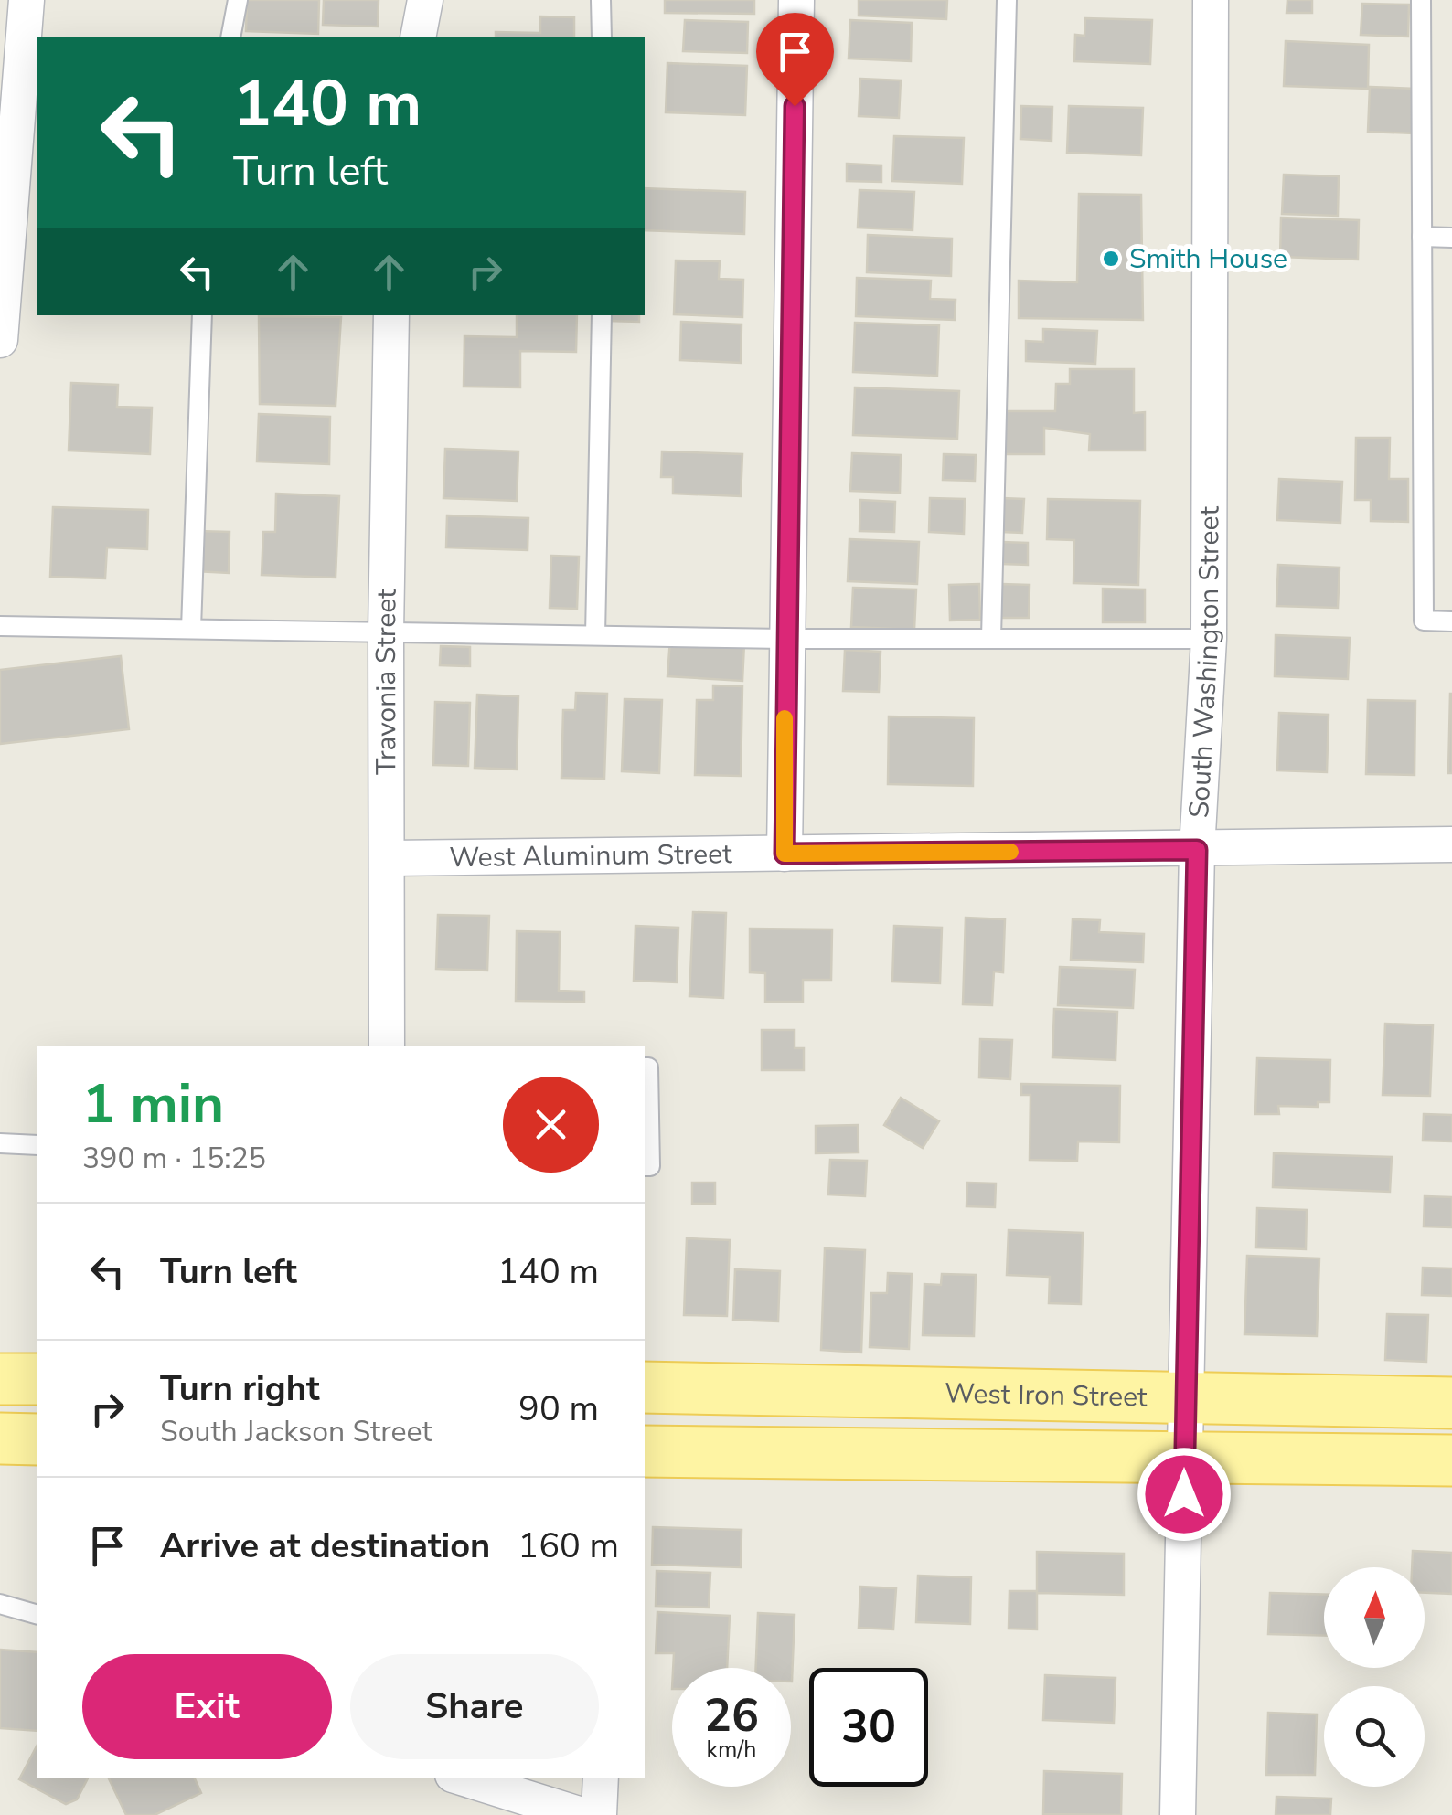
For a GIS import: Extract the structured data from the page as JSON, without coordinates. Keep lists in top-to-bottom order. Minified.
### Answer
{"streets":{"main road":["West Iron Street"],"street":["South Washington Street","Travonia Street","West Aluminum Street"]},"crossings":[["South Washington Street","West Aluminum Street"],["South Washington Street","West Iron Street"],["Travonia Street","West Aluminum Street"]],"places":["Smith House"],"north":"top","page":{"turn":["140 m","Turn left"],"heading":["1 min","390 m · 15:25"],"list":[{"name":"Turn left","value":"140 m"},{"name":"Turn right","note":"South Jackson Street","value":"90 m"},{"name":"Arrive at destination","value":"160 m"}],"buttons":["Exit","Share"],"speed":"26 km/h","limit":"30"}}
